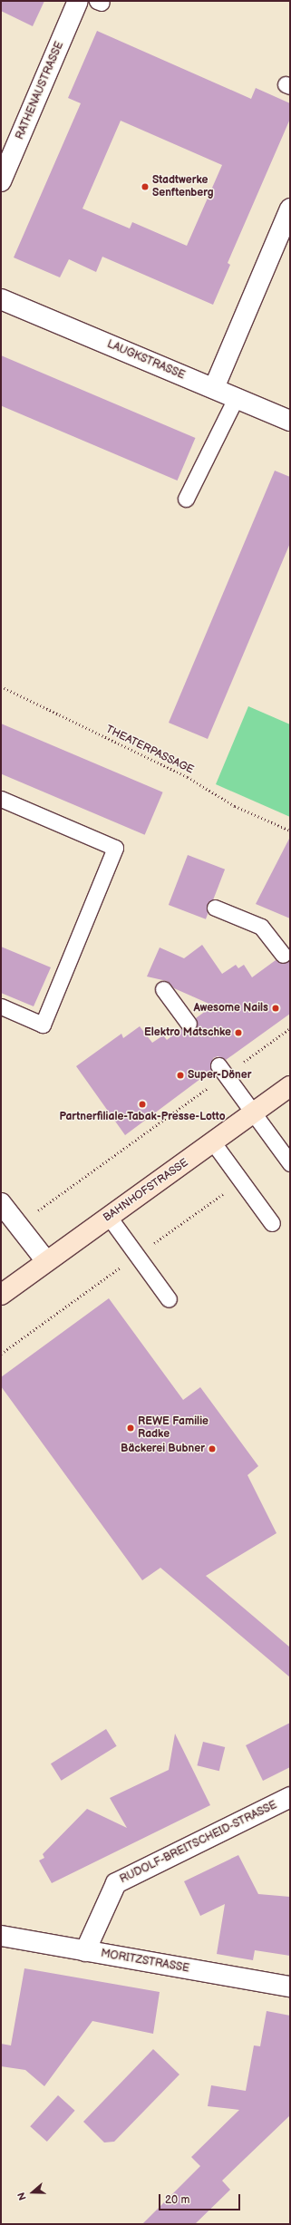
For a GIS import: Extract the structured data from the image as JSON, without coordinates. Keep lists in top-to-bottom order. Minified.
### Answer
{"streets":{"main road":["BAHNHOFSTRASSE"],"street":["RATHENAUSTRASSE","LAUGKSTRASSE","RUDOLF-BREITSCHEID-STRASSE","MORITZSTRASSE"],"path":["THEATERPASSAGE"]},"crossings":[["RUDOLF-BREITSCHEID-STRASSE","MORITZSTRASSE"]],"places":["Stadtwerke Senftenberg","Awesome Nails","Elektro Matschke","Super-Döner","Partnerfiliale-Tabak-Presse-Lotto","REWE Familie Radke","Bäckerei Bubner"],"scale_bar":"20 m","north":"left"}
